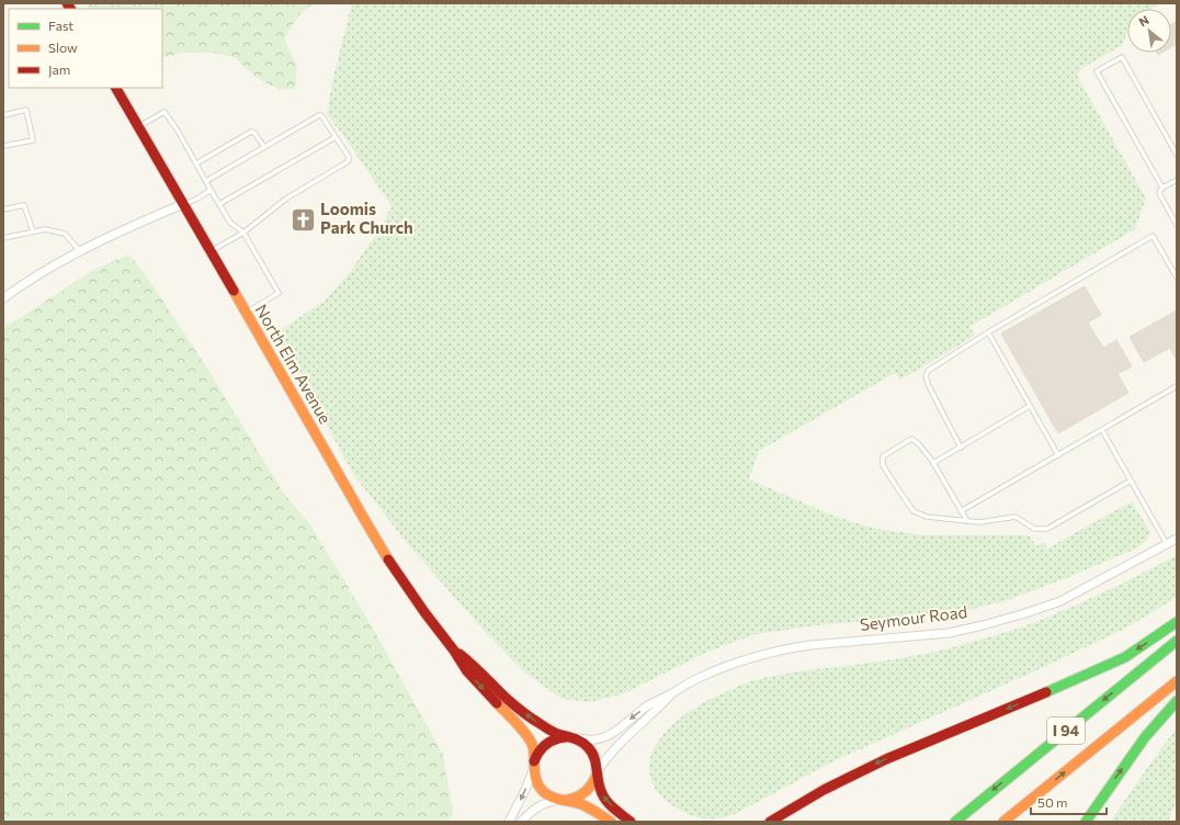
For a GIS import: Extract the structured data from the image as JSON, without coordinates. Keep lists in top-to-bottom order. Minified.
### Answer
{"streets":{"main road":["North Elm Avenue","Seymour Road","I 94"]},"crossings":[["North Elm Avenue","Seymour Road"]],"places":{"church":["Loomis Park Church"]},"legend":["Fast","Slow","Jam"],"scale_bar":"50 m","north":"top left"}
